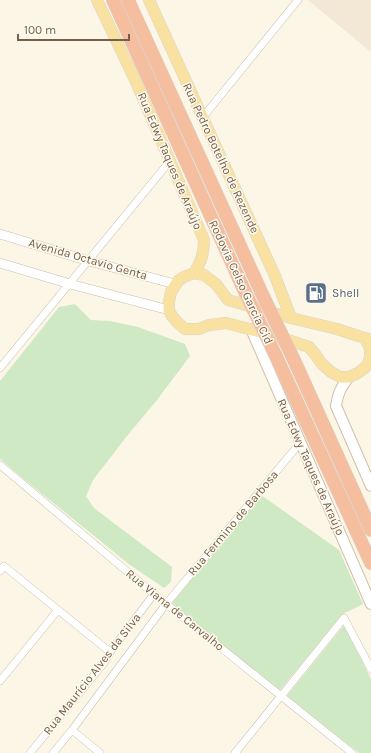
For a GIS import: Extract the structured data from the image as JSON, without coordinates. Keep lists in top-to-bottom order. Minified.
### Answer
{"streets":{"highway":["Rodovia Celso Garcia Cid"],"main road":["Rua Pedro Botelho de Rezende","Rua Edwy Taques de Araújo"],"street":["Avenida Octavio Genta","Rua Fermino de Barbosa","Rua Viana de Carvalho","Rua Maurício Alves da Silva"]},"crossings":[["Rua Edwy Taques de Araújo","Rua Fermino de Barbosa"],["Rua Fermino de Barbosa","Rua Viana de Carvalho"],["Rua Viana de Carvalho","Rua Maurício Alves da Silva"]],"places":{"fuel station":["Shell"]},"scale_bar":"100 m"}
